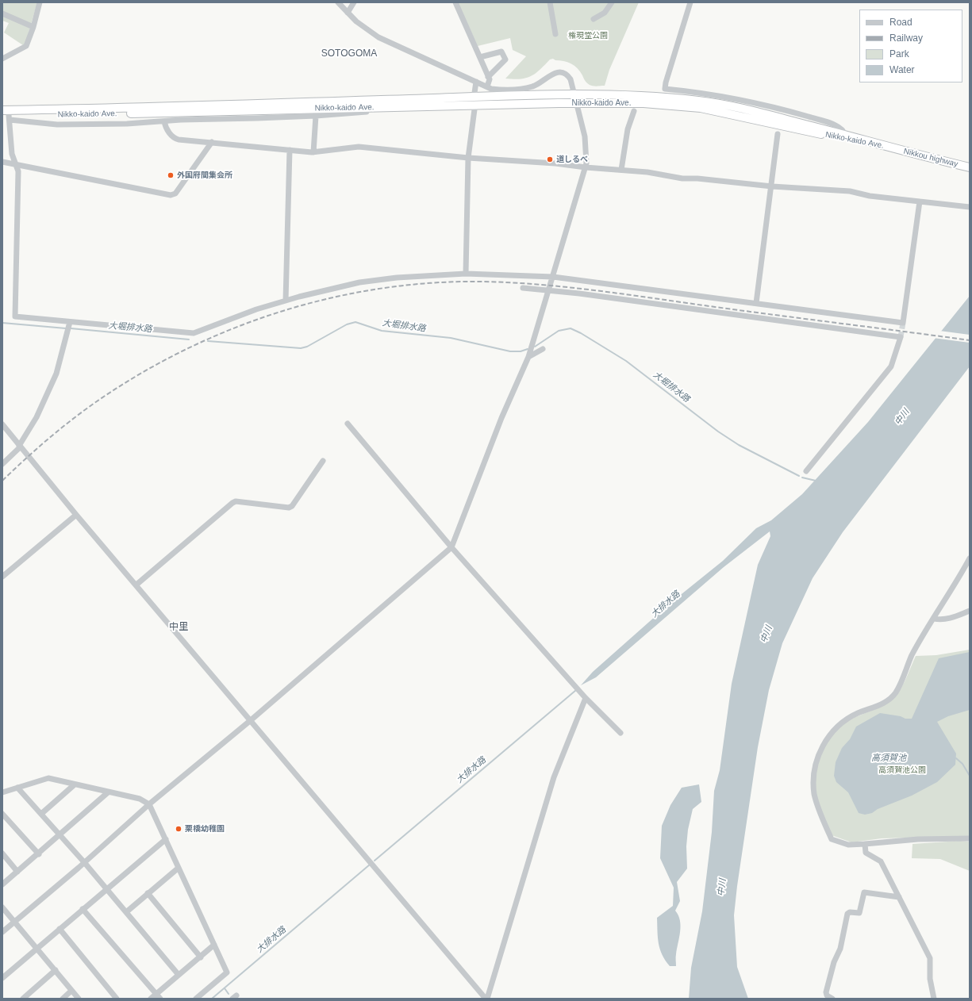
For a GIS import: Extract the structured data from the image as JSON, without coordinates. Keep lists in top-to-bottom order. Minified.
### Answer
{"streets":{"highway":["Nikko-kaido Ave.","Nikkou highway"]},"crossings":[["Nikko-kaido Ave.","Nikkou highway"]],"districts":["SOTOGOMA","中里"],"water":["大堀排水路","中川","大排水路","高須賀池"],"parks":["権現堂公園","高須賀池公園"],"places":["道しるべ","外国府間集会所","栗橋幼稚園"],"legend":["Road","Railway","Park","Water"]}
